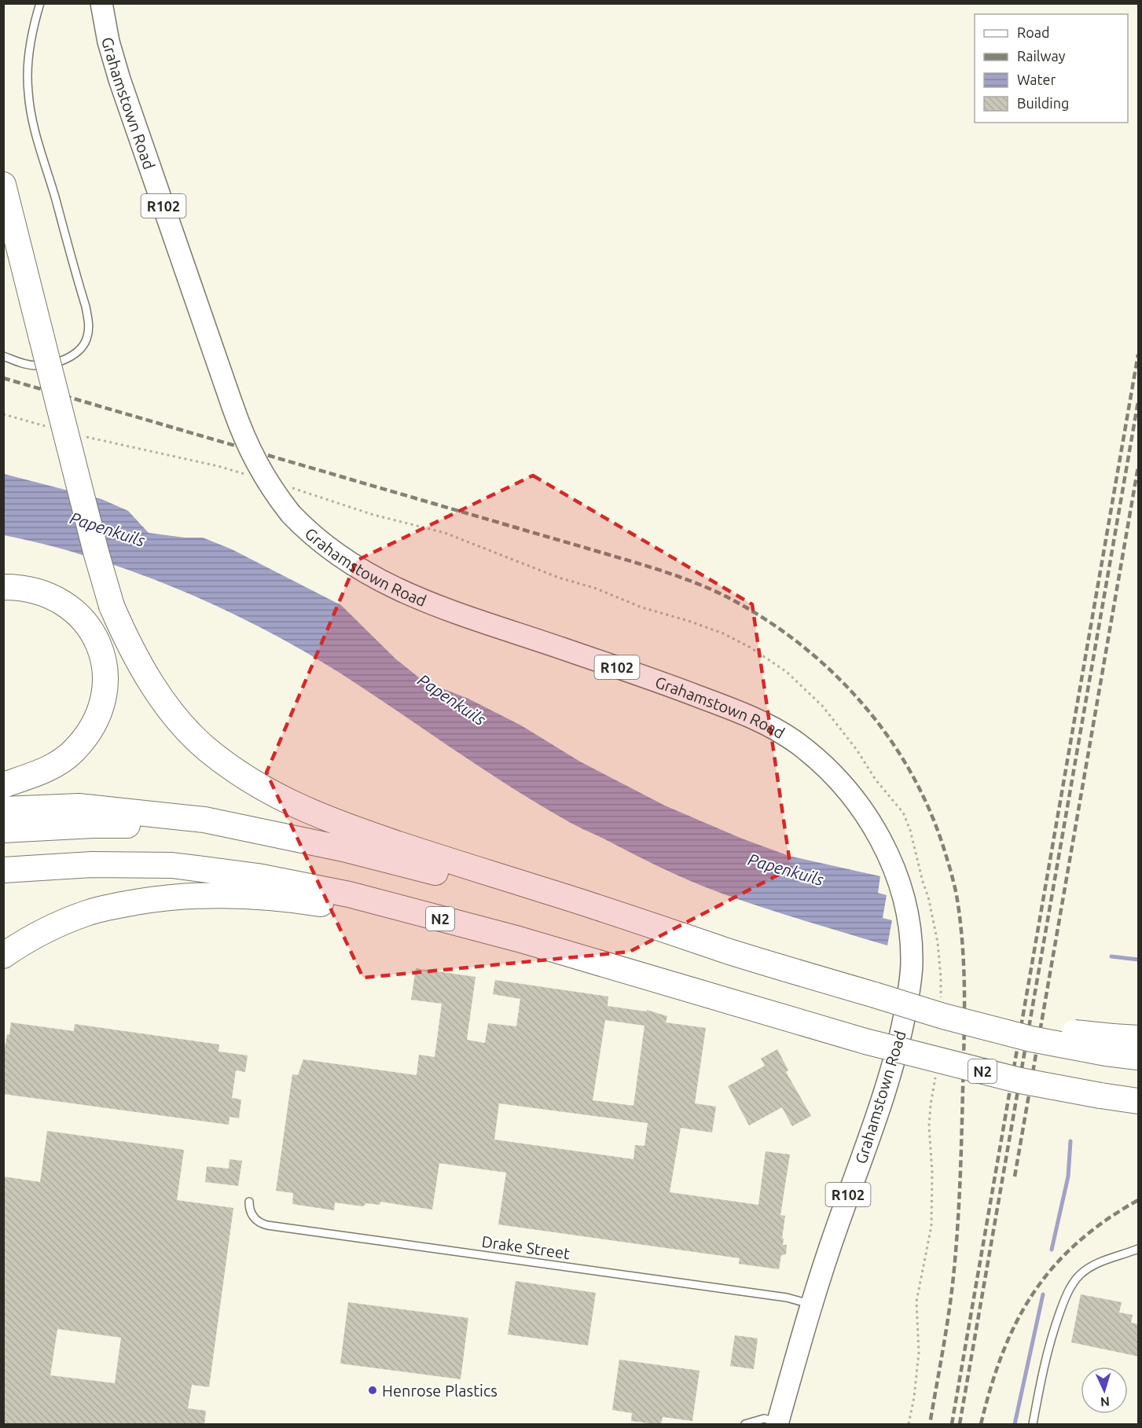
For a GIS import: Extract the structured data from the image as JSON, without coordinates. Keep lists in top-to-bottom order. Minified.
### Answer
{"streets":{"highway":["N2"],"main road":["Grahamstown Road","R102"],"lane":["Drake Street"]},"crossings":[["Grahamstown Road","Drake Street"]],"water":["Papenkuils"],"places":["Henrose Plastics"],"legend":["Road","Railway","Water","Building"],"north":"bottom"}
